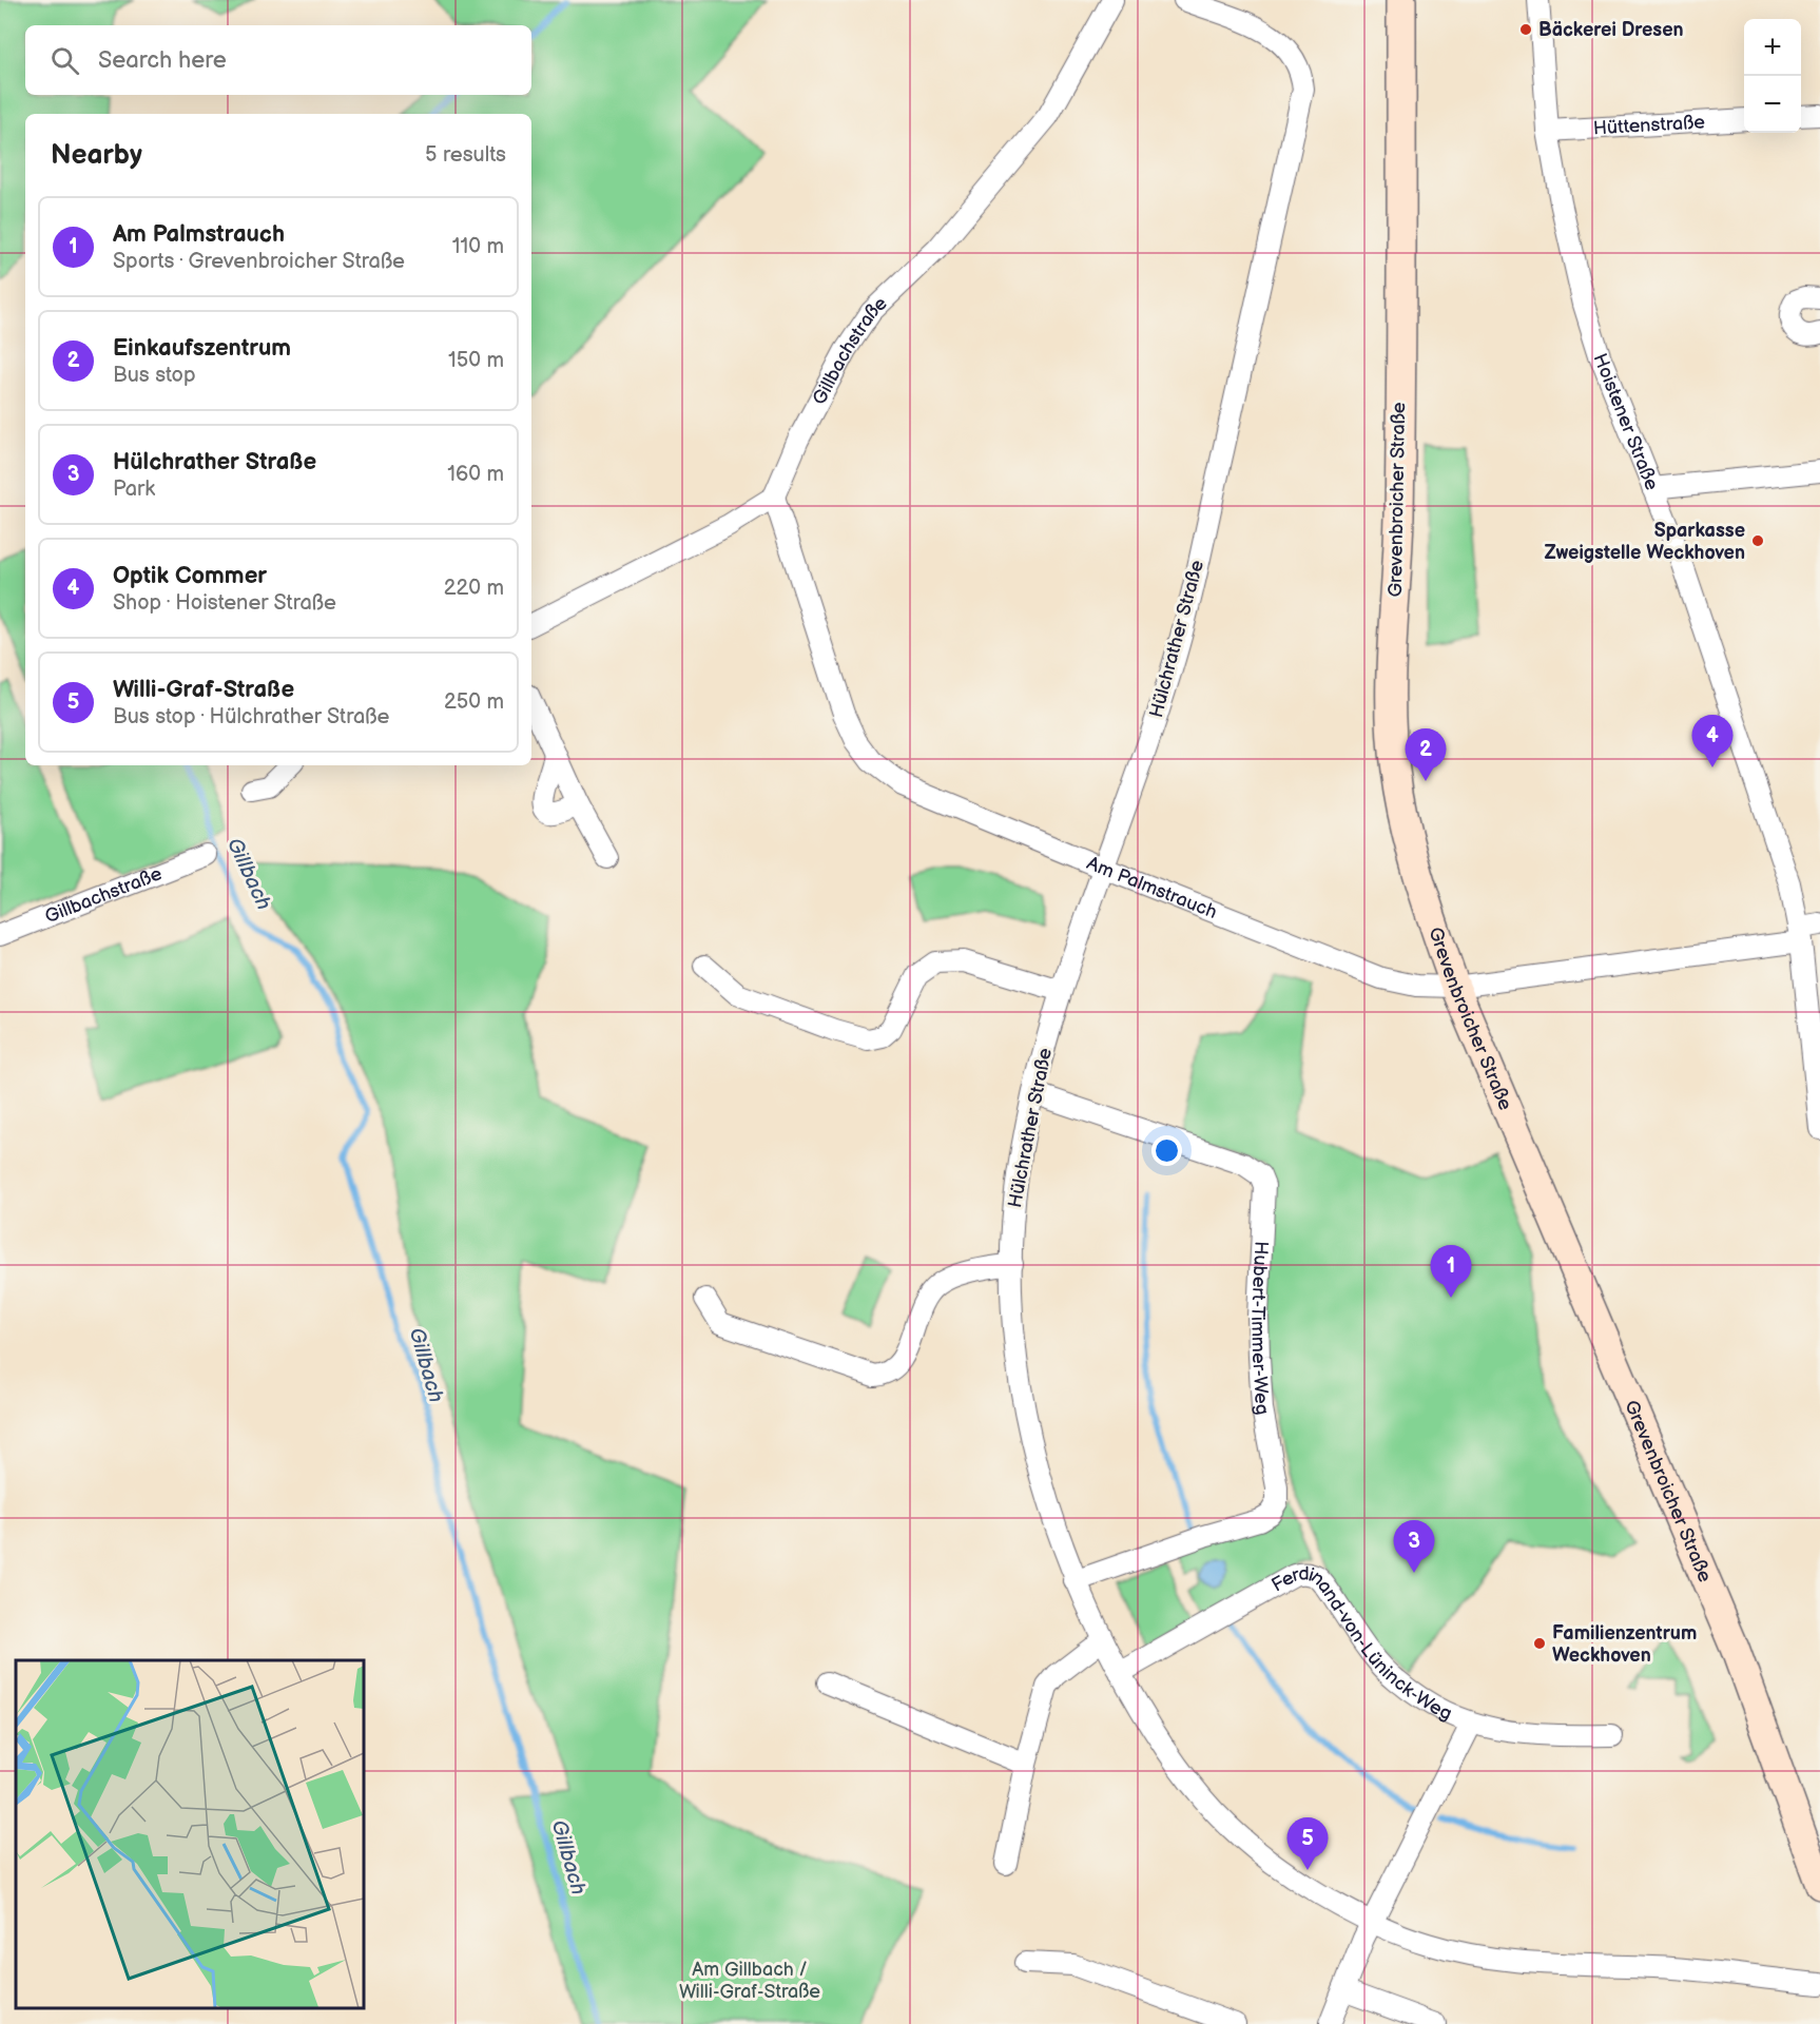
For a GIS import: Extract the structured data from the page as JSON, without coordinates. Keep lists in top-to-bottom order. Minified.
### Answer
{"streets":{"main road":["Grevenbroicher Straße"],"street":["Hüttenstraße","Gillbachstraße","Hoistener Straße","Hülchrather Straße","Am Palmstrauch","Hubert-Timmer-Weg","Ferdinand-von-Lüninck-Weg"]},"crossings":[["Hüttenstraße","Hoistener Straße"],["Gillbachstraße","Am Palmstrauch"],["Hoistener Straße","Am Palmstrauch"],["Grevenbroicher Straße","Am Palmstrauch"],["Hülchrather Straße","Am Palmstrauch"],["Hülchrather Straße","Hubert-Timmer-Weg"],["Hülchrather Straße","Ferdinand-von-Lüninck-Weg"]],"water":["Gillbach"],"parks":["Am Gillbach / Willi-Graf-Straße"],"places":["Bäckerei Dresen","Sparkasse Zweigstelle Weckhoven","Familienzentrum Weckhoven"],"page":{"map_buttons":["+","−"],"search":"Search here","heading":["Nearby","5 results"],"list":[{"mark":"1","name":"Am Palmstrauch","note":"Sports · Grevenbroicher Straße","value":"110 m"},{"mark":"2","name":"Einkaufszentrum","note":"Bus stop","value":"150 m"},{"mark":"3","name":"Hülchrather Straße","note":"Park","value":"160 m"},{"mark":"4","name":"Optik Commer","note":"Shop · Hoistener Straße","value":"220 m"},{"mark":"5","name":"Willi-Graf-Straße","note":"Bus stop · Hülchrather Straße","value":"250 m"}],"pins":["4","2","1","3","5"]}}
